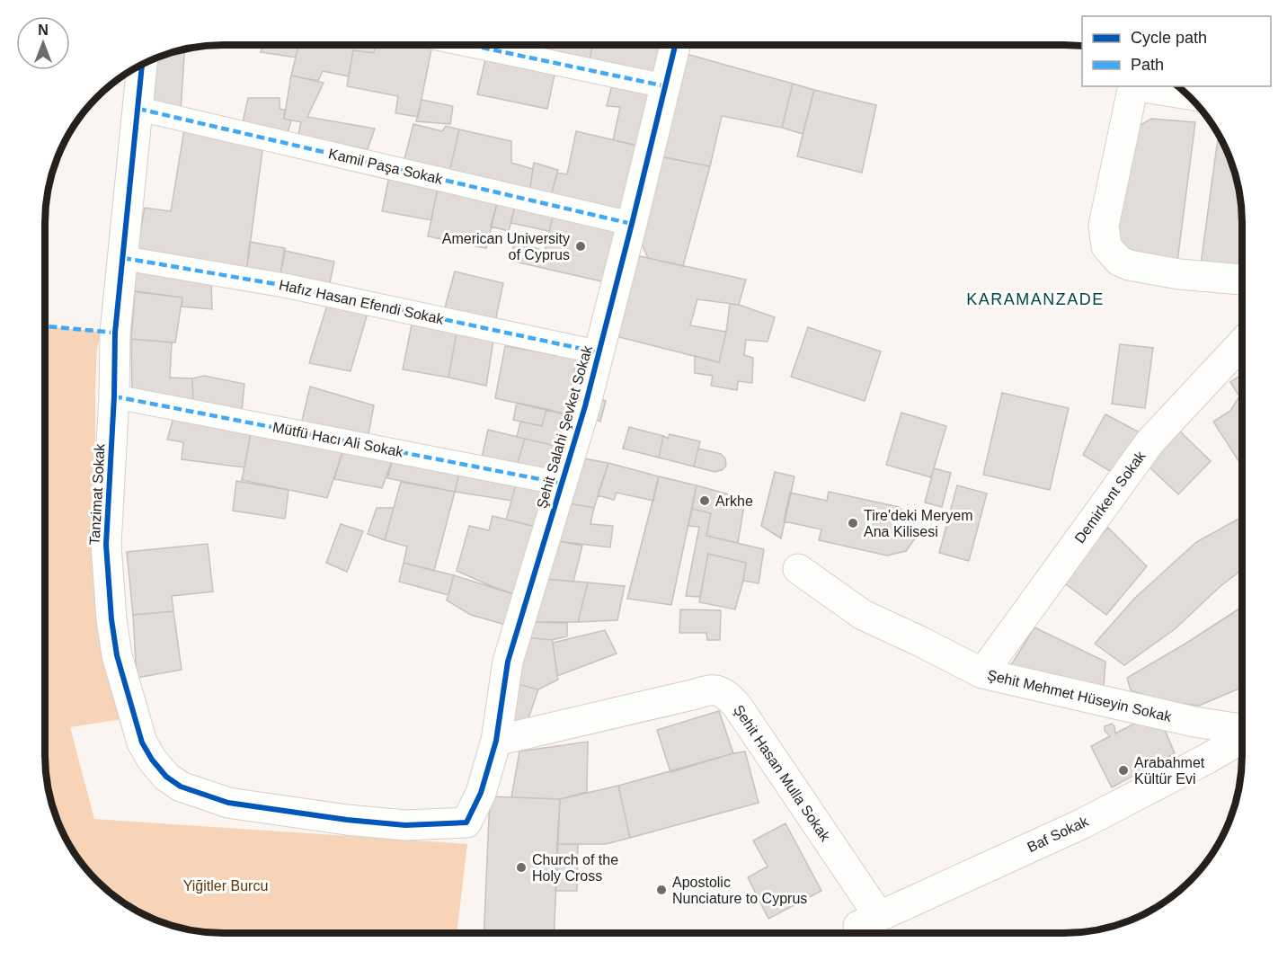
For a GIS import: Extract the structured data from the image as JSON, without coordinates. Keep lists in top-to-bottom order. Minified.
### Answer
{"streets":{"street":["Kamil Paşa Sokak","Hafız Hasan Efendi Sokak","Şehit Salahi Şevket Sokak","Mütfü Hacı Ali Sokak","Tanzimat Sokak","Demirkent Sokak","Şehit Mehmet Hüseyin Sokak","Şehit Hasan Mulla Sokak","Baf Sokak"]},"crossings":[["Kamil Paşa Sokak","Şehit Salahi Şevket Sokak"],["Kamil Paşa Sokak","Tanzimat Sokak"],["Hafız Hasan Efendi Sokak","Şehit Salahi Şevket Sokak"],["Hafız Hasan Efendi Sokak","Tanzimat Sokak"],["Şehit Salahi Şevket Sokak","Mütfü Hacı Ali Sokak"],["Şehit Salahi Şevket Sokak","Tanzimat Sokak"],["Şehit Salahi Şevket Sokak","Şehit Hasan Mulla Sokak"],["Mütfü Hacı Ali Sokak","Tanzimat Sokak"],["Demirkent Sokak","Şehit Mehmet Hüseyin Sokak"],["Şehit Hasan Mulla Sokak","Baf Sokak"]],"districts":["KARAMANZADE"],"parks":["Yiğitler Burcu"],"places":["American University of Cyprus","Arkhe","Tire'deki Meryem Ana Kilisesi","Arabahmet Kültür Evi","Church of the Holy Cross","Apostolic Nunciature to Cyprus"],"legend":["Cycle path","Path"],"north":"top"}
